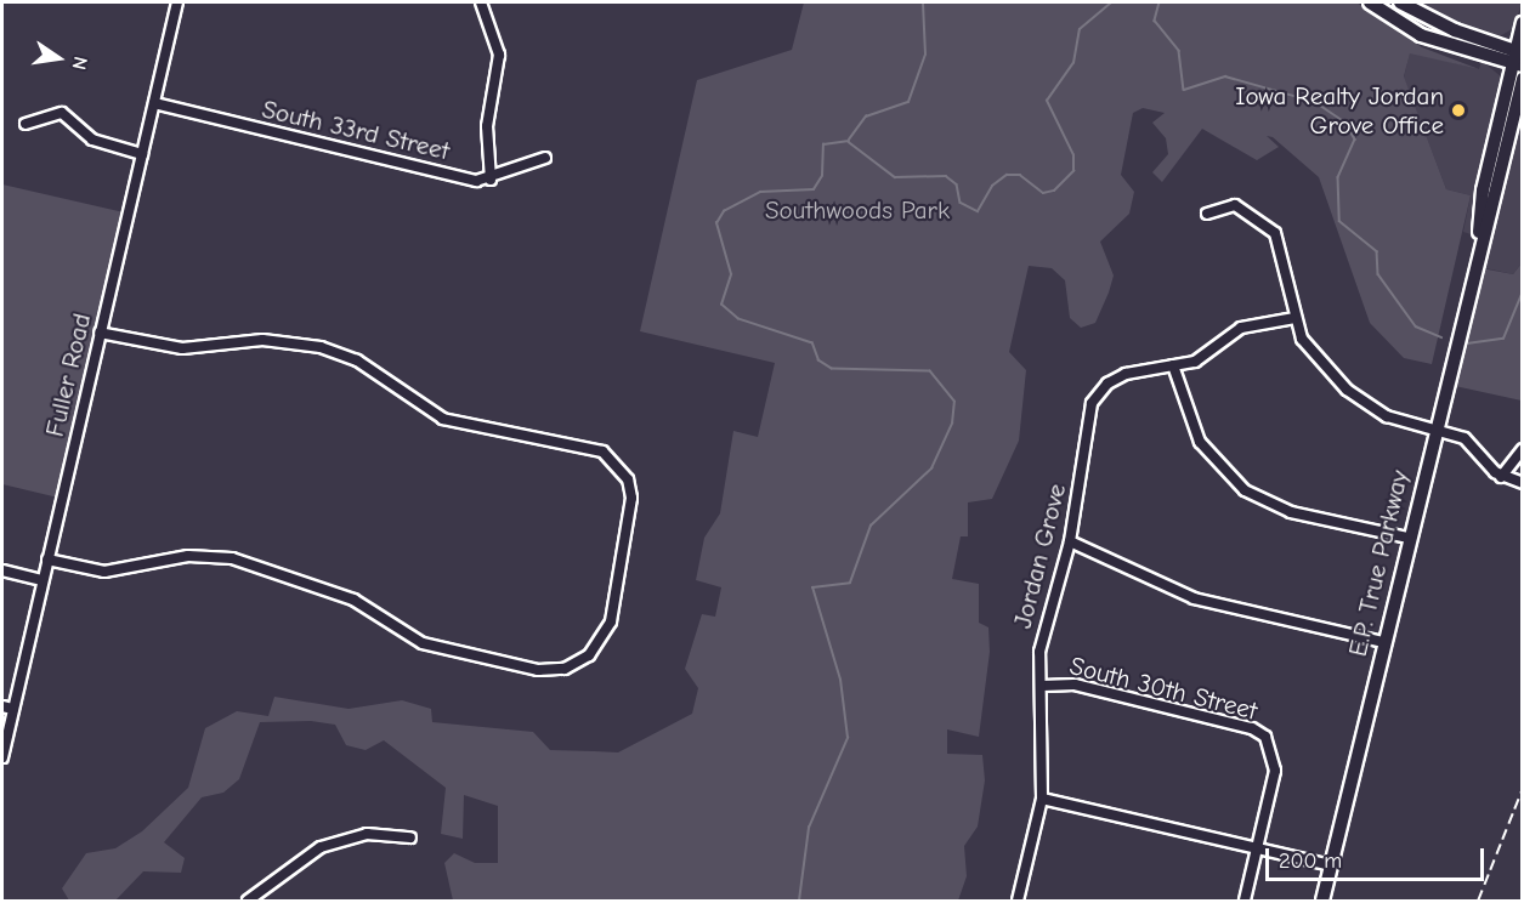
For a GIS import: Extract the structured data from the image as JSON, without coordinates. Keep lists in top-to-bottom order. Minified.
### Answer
{"streets":{"main road":["E.P. True Parkway"],"street":["South 33rd Street","Fuller Road","Jordan Grove","South 30th Street"]},"crossings":[["South 33rd Street","Fuller Road"],["Jordan Grove","South 30th Street"]],"parks":["Southwoods Park"],"places":["Iowa Realty Jordan Grove Office"],"scale_bar":"200 m","north":"right"}
